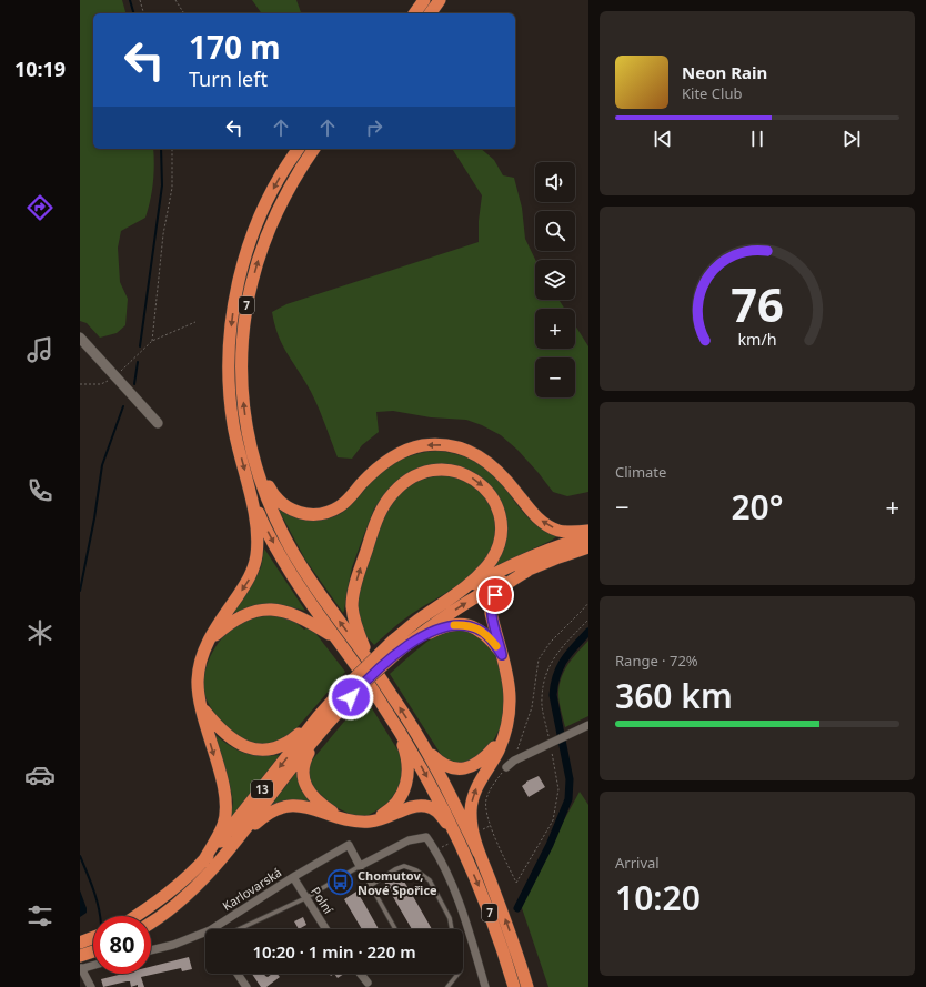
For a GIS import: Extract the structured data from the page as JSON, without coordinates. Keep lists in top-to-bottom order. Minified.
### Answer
{"streets":{"highway":["7","13"],"street":["Karlovarská","Polní"]},"crossings":[["Karlovarská","Polní"]],"places":{"bus stop":["Chomutov, Nové Spořice"]},"page":{"tabs":"10:19","turn":["170 m","Turn left"],"song":["Neon Rain","Kite Club"],"map_buttons":["+","−"],"tile":["Climate",["Range · 72%","360 km"],["Arrival","10:20"]],"heat":["−","20°","+"],"limit":"80","trip":"10:20 · 1 min · 220 m","gauge":["76","km/h"]}}
